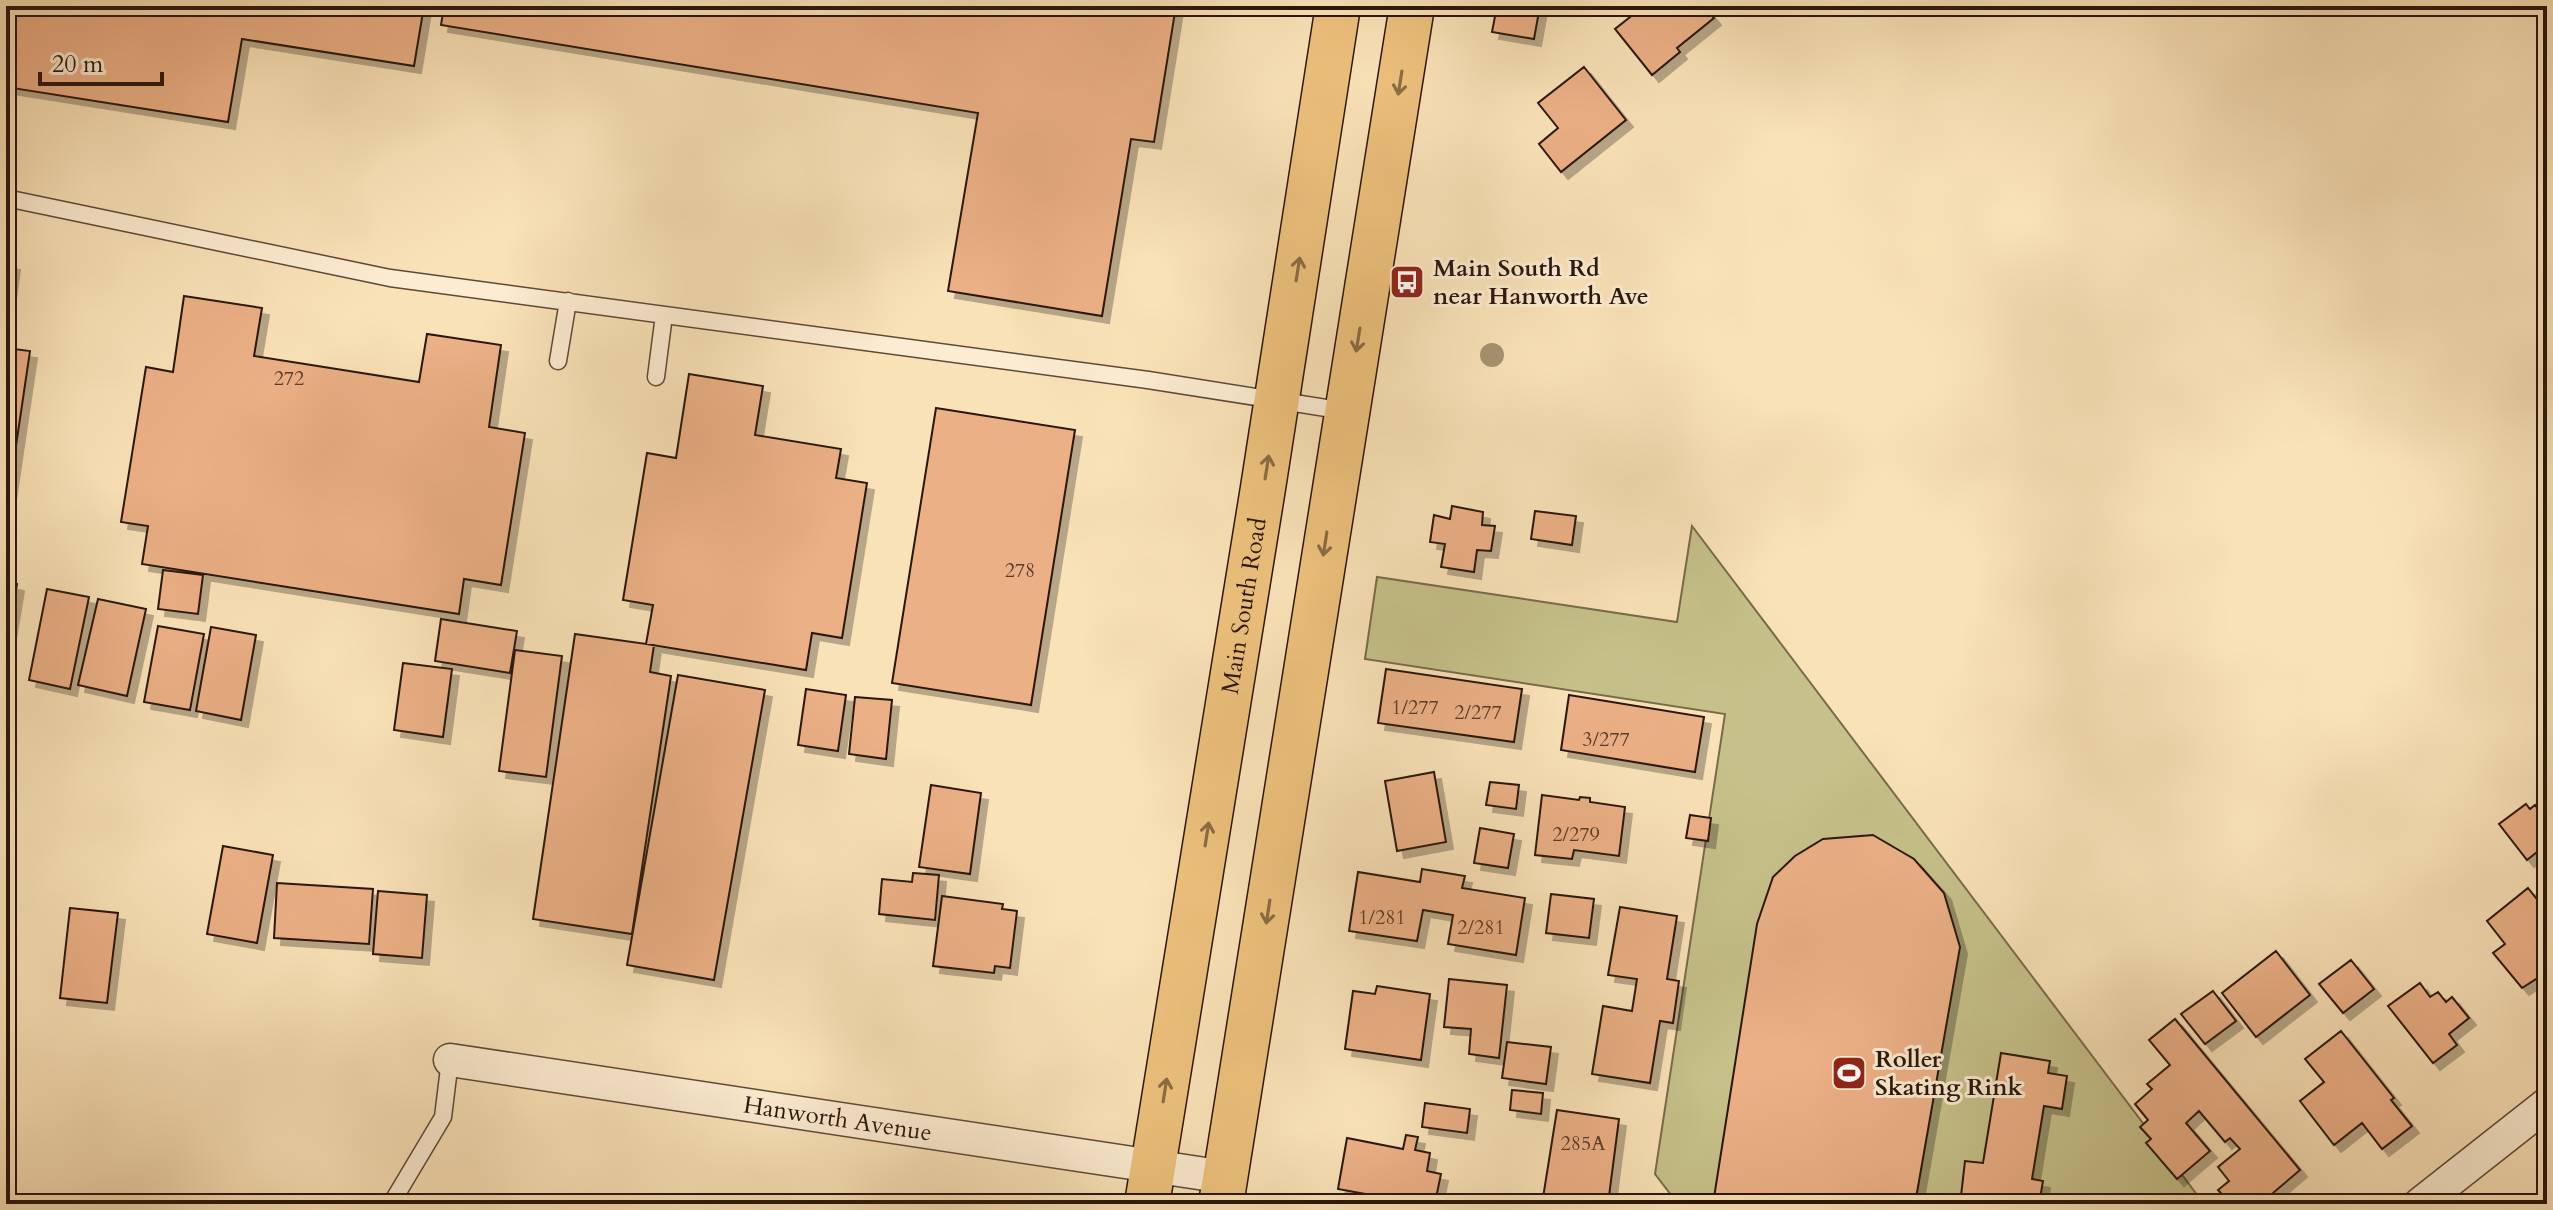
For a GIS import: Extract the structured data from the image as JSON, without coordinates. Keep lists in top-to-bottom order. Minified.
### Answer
{"streets":{"main road":["Main South Road"],"street":["Hanworth Avenue"]},"crossings":[["Main South Road","Hanworth Avenue"]],"places":{"bus stop":["Main South Rd near Hanworth Ave"],"sports":["Roller Skating Rink"]},"house_numbers":["272","278","1/277","2/277","3/277","2/279","1/281","2/281","285A"],"scale_bar":"20 m"}
